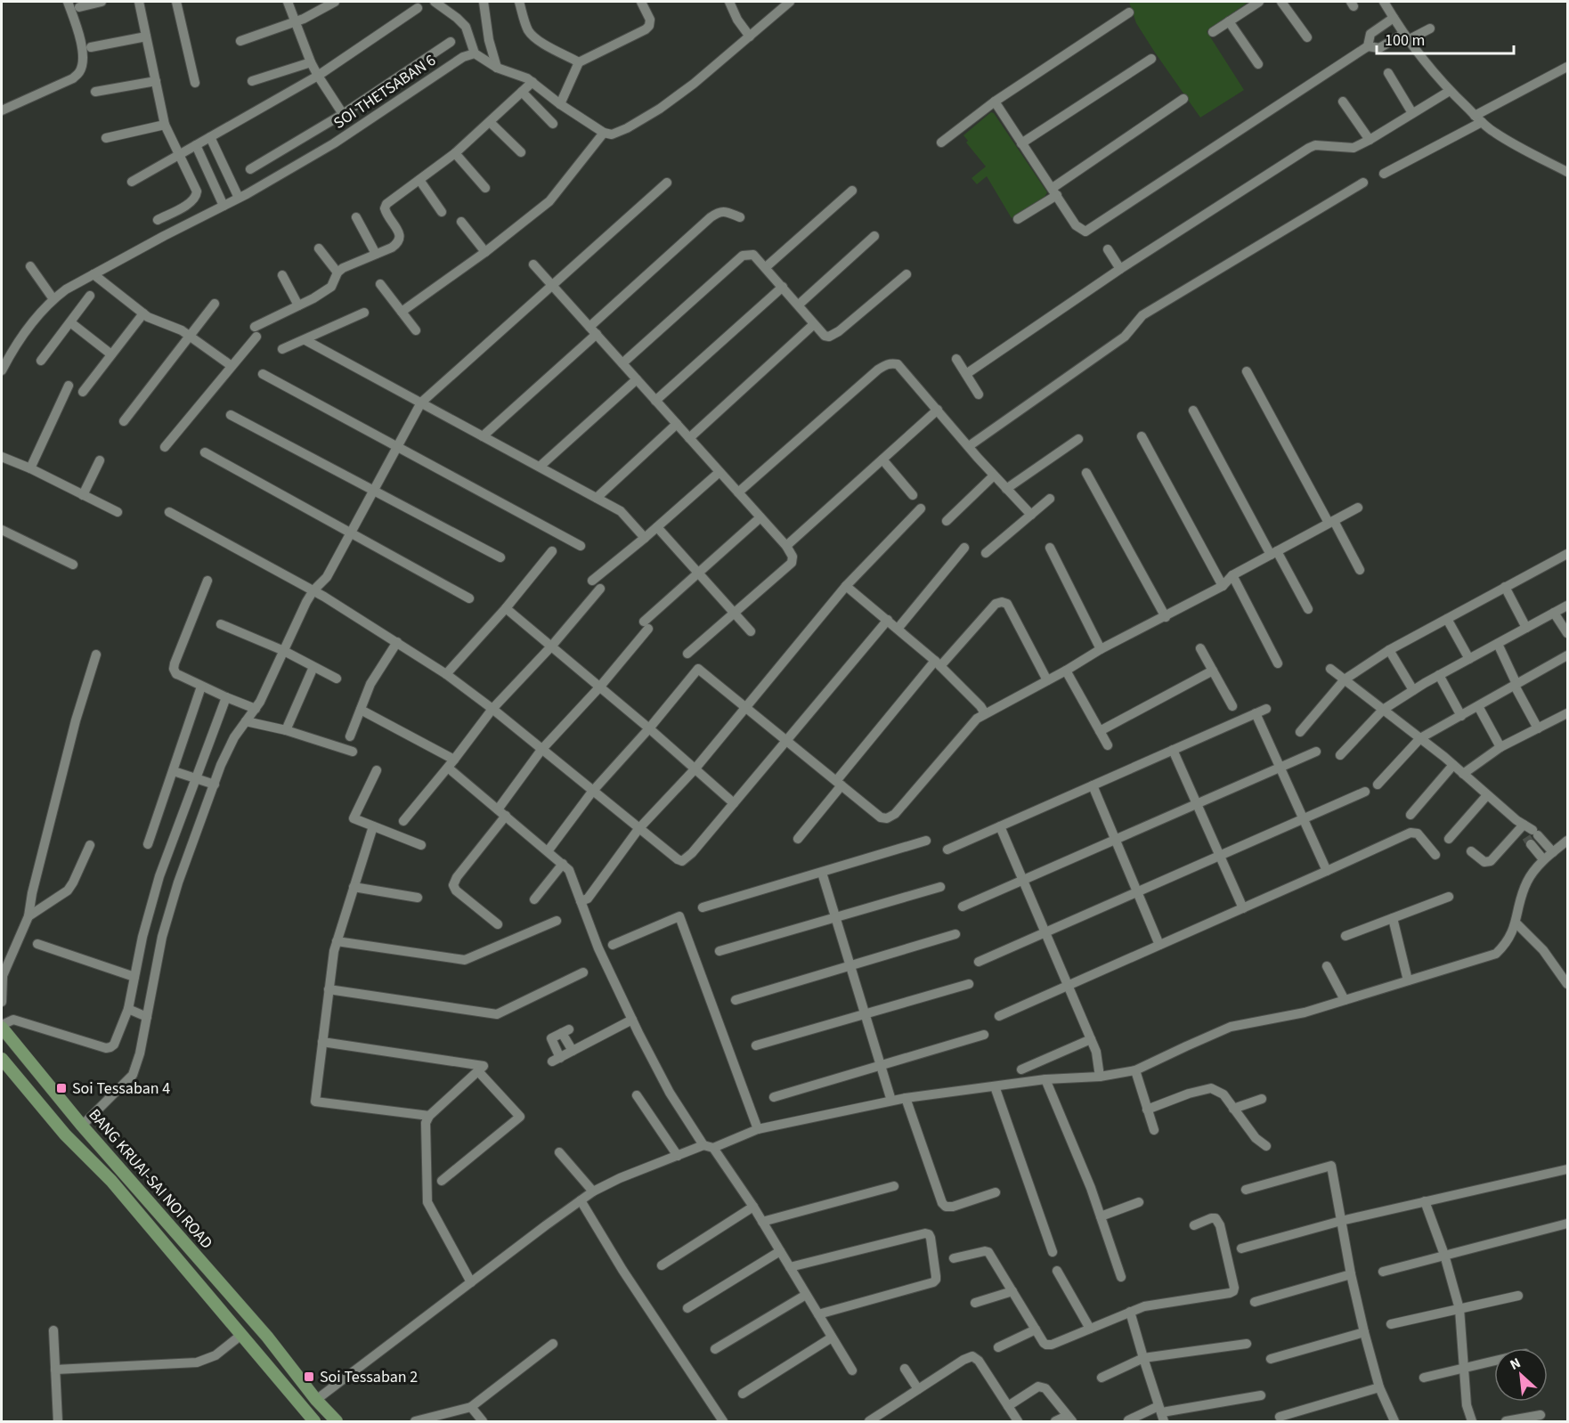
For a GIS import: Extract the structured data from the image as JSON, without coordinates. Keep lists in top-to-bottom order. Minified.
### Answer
{"streets":{"main road":["BANG KRUAI-SAI NOI ROAD"],"street":["SOI THETSABAN 6"]},"places":{"transit":["Soi Tessaban 4","Soi Tessaban 2"]},"scale_bar":"100 m","north":"top left"}
